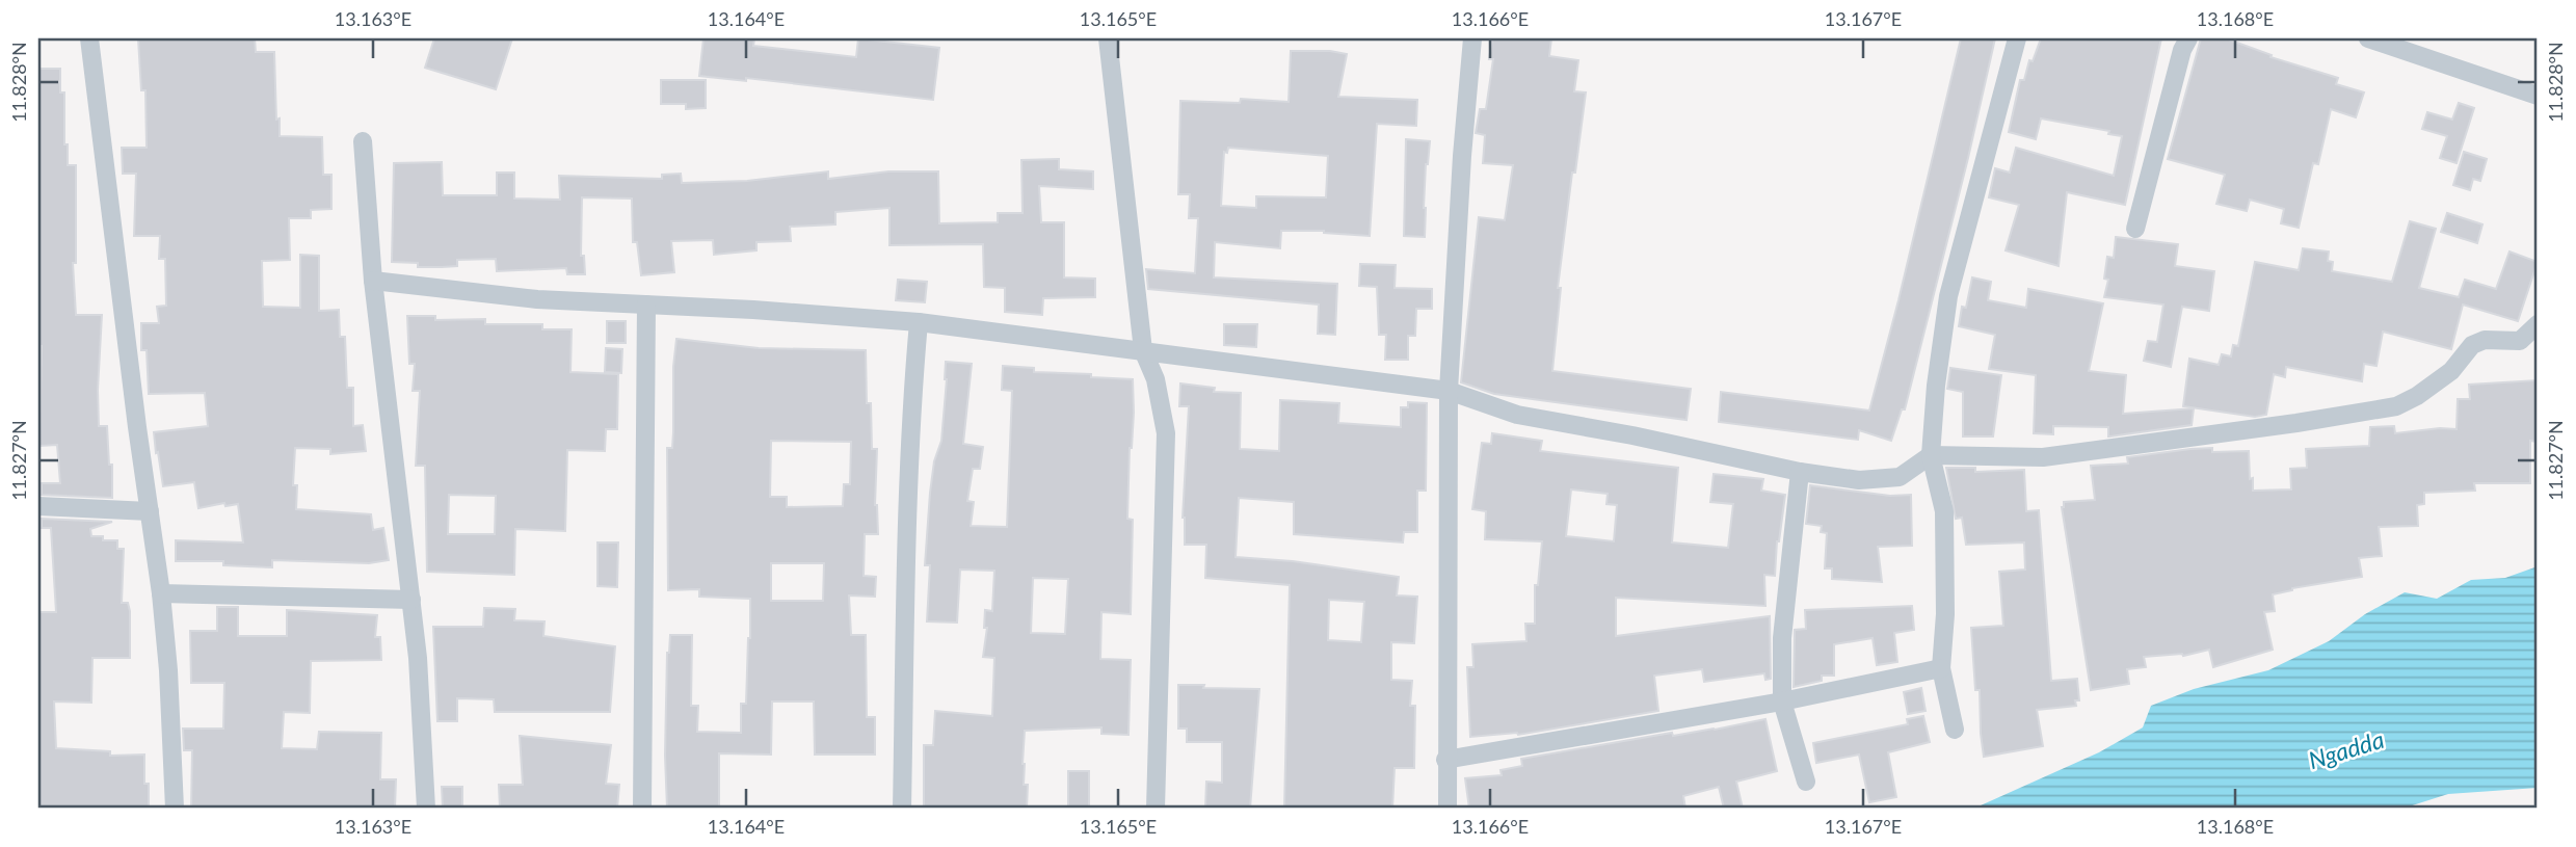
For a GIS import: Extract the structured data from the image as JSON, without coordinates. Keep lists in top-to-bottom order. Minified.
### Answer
{"water":["Ngadda"],"coordinates":["13.163°E","13.164°E","13.165°E","13.166°E","13.167°E","13.168°E","11.828°N","11.827°N"]}
